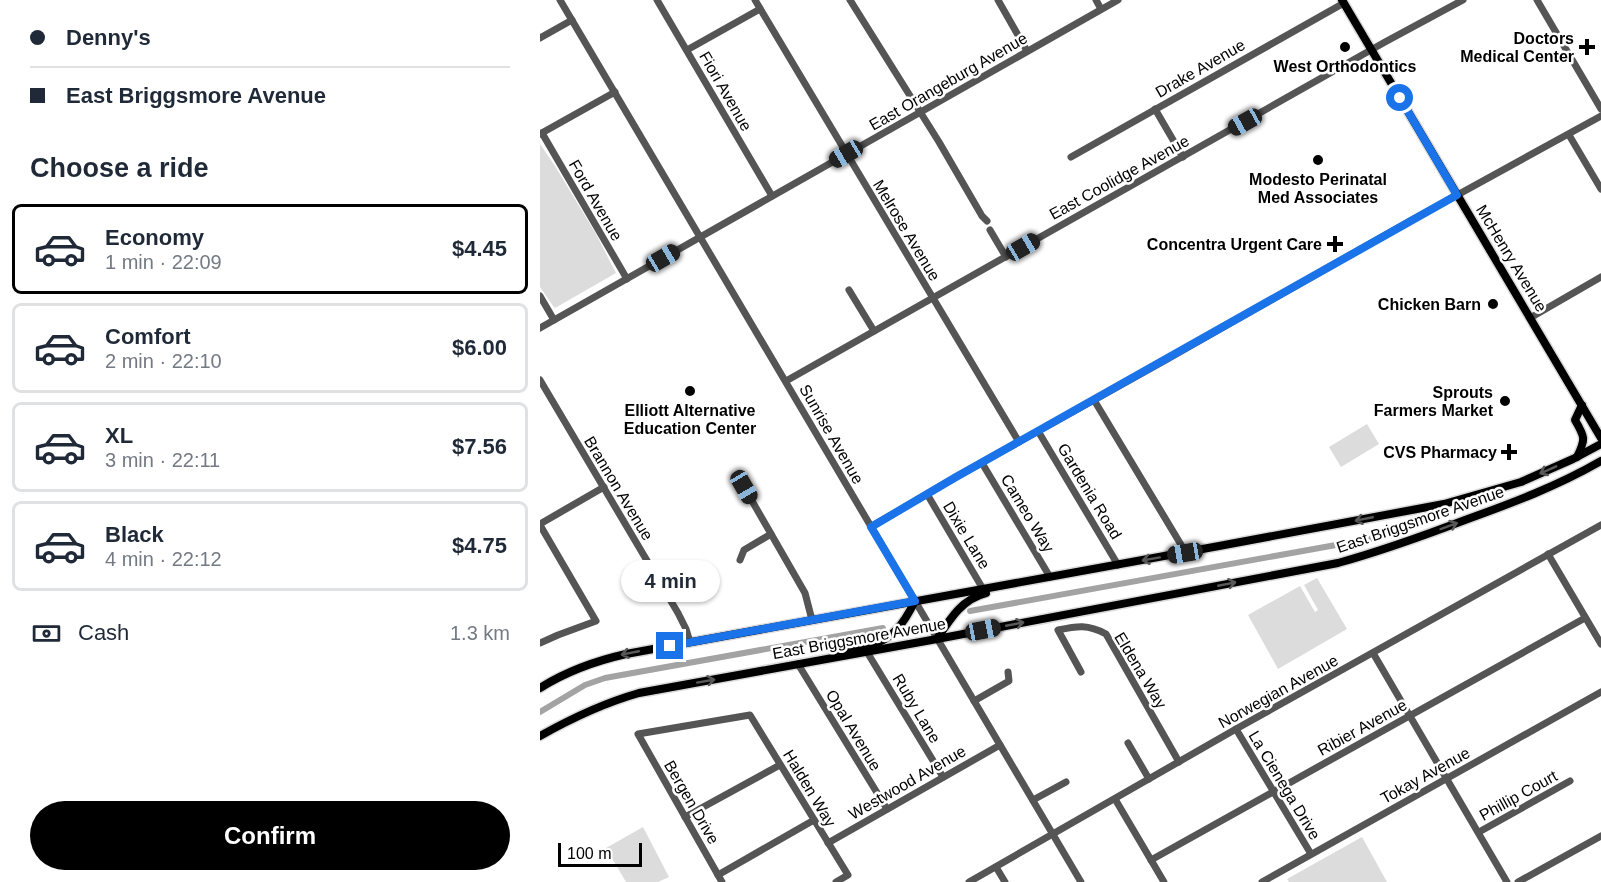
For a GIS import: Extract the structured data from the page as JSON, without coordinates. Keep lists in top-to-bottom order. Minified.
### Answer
{"streets":{"main road":["McHenry Avenue","East Briggsmore Avenue"],"street":["Drake Avenue","East Orangeburg Avenue","Fiori Avenue","East Coolidge Avenue","Ford Avenue","Melrose Avenue","Sunrise Avenue","Brannon Avenue","Gardenia Road","Cameo Way","Dixie Lane","Eldena Way","Norwegian Avenue","Ruby Lane","Ribier Avenue","Opal Avenue","Tokay Avenue","Westwood Avenue","La Cienega Drive","Halden Way","Phillip Court","Bergen Drive"]},"crossings":[["Drake Avenue","McHenry Avenue"],["East Orangeburg Avenue","Fiori Avenue"],["East Orangeburg Avenue","Ford Avenue"],["East Orangeburg Avenue","Melrose Avenue"],["East Orangeburg Avenue","Sunrise Avenue"],["East Coolidge Avenue","Melrose Avenue"],["East Coolidge Avenue","McHenry Avenue"],["East Coolidge Avenue","Sunrise Avenue"],["Sunrise Avenue","East Briggsmore Avenue"],["Sunrise Avenue","Norwegian Avenue"],["Sunrise Avenue","Westwood Avenue"],["Brannon Avenue","East Briggsmore Avenue"],["Gardenia Road","East Briggsmore Avenue"],["Cameo Way","East Briggsmore Avenue"],["East Briggsmore Avenue","Dixie Lane"],["East Briggsmore Avenue","Ruby Lane"],["East Briggsmore Avenue","Opal Avenue"],["Eldena Way","Norwegian Avenue"],["Norwegian Avenue","La Cienega Drive"],["Ruby Lane","Westwood Avenue"],["Ribier Avenue","La Cienega Drive"],["Opal Avenue","Westwood Avenue"],["Tokay Avenue","La Cienega Drive"],["Westwood Avenue","Halden Way"],["Halden Way","Bergen Drive"]],"places":{"other":["West Orthodontics","Modesto Perinatal Med Associates","Chicken Barn","Elliott Alternative Education Center","Sprouts Farmers Market"],"health":["Doctors Medical Center","Concentra Urgent Care","CVS Pharmacy"]},"scale_bar":"100 m","page":{"banner":["Denny's","East Briggsmore Avenue"],"heading":"Choose a ride","list":[{"name":"Economy","note":"1 min · 22:09","value":"$4.45"},{"name":"Comfort","note":"2 min · 22:10","value":"$6.00"},{"name":"XL","note":"3 min · 22:11","value":"$7.56"},{"name":"Black","note":"4 min · 22:12","value":"$4.75"}],"bubble":"4 min","pay":["Cash","1.3 km"],"buttons":"Confirm","scale":"100 m"}}
